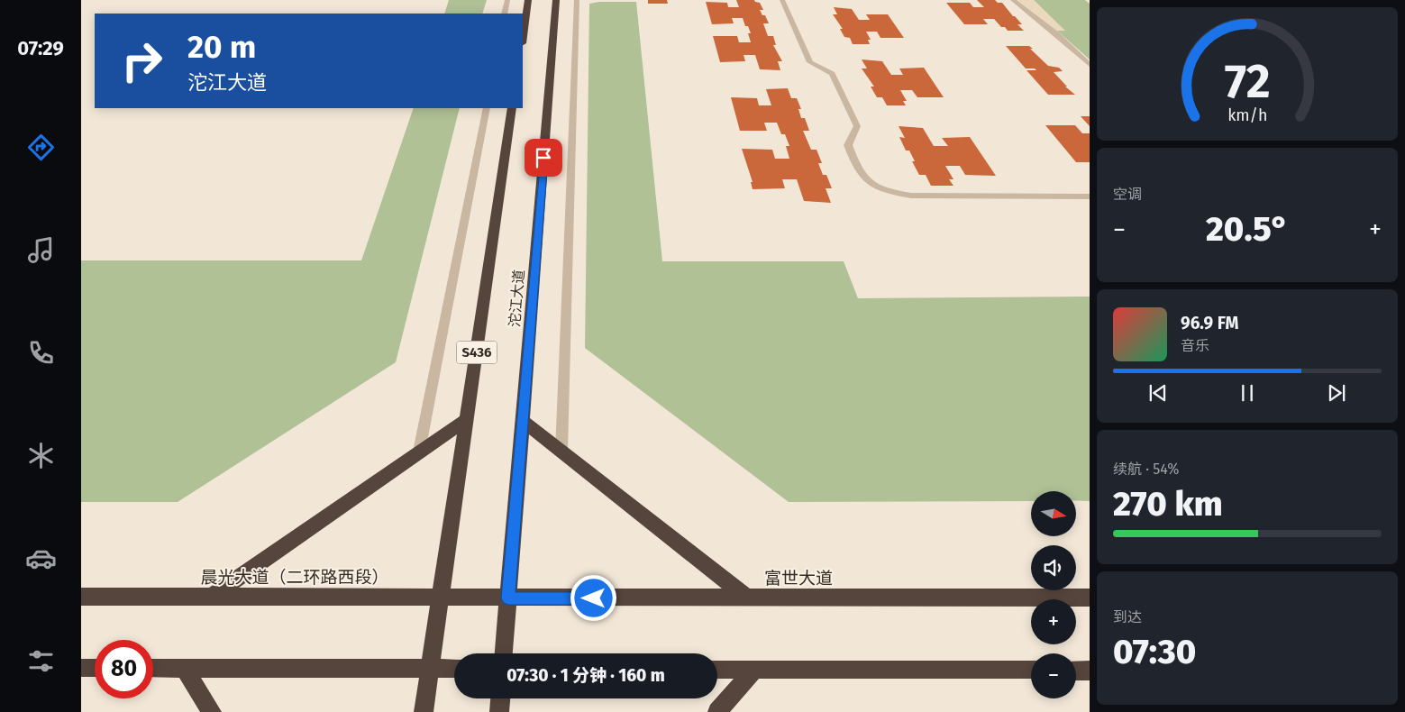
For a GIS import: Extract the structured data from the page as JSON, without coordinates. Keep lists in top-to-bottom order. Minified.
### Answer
{"streets":{"highway":["沱江大道","S436","晨光大道（二环路西段）","富世大道"]},"crossings":[["沱江大道","S436"],["沱江大道","晨光大道（二环路西段）"],["沱江大道","富世大道"],["S436","晨光大道（二环路西段）"],["晨光大道（二环路西段）","富世大道"]],"north":"right","page":{"tabs":"07:29","turn":["20 m","沱江大道"],"tile":["空调",["续航 · 54%","270 km"],["到达","07:30"]],"heat":["−","20.5°","+"],"song":["96.9 FM","音乐"],"map_buttons":["+","−"],"limit":"80","trip":"07:30 · 1 分钟 · 160 m","gauge":["72","km/h"]}}
